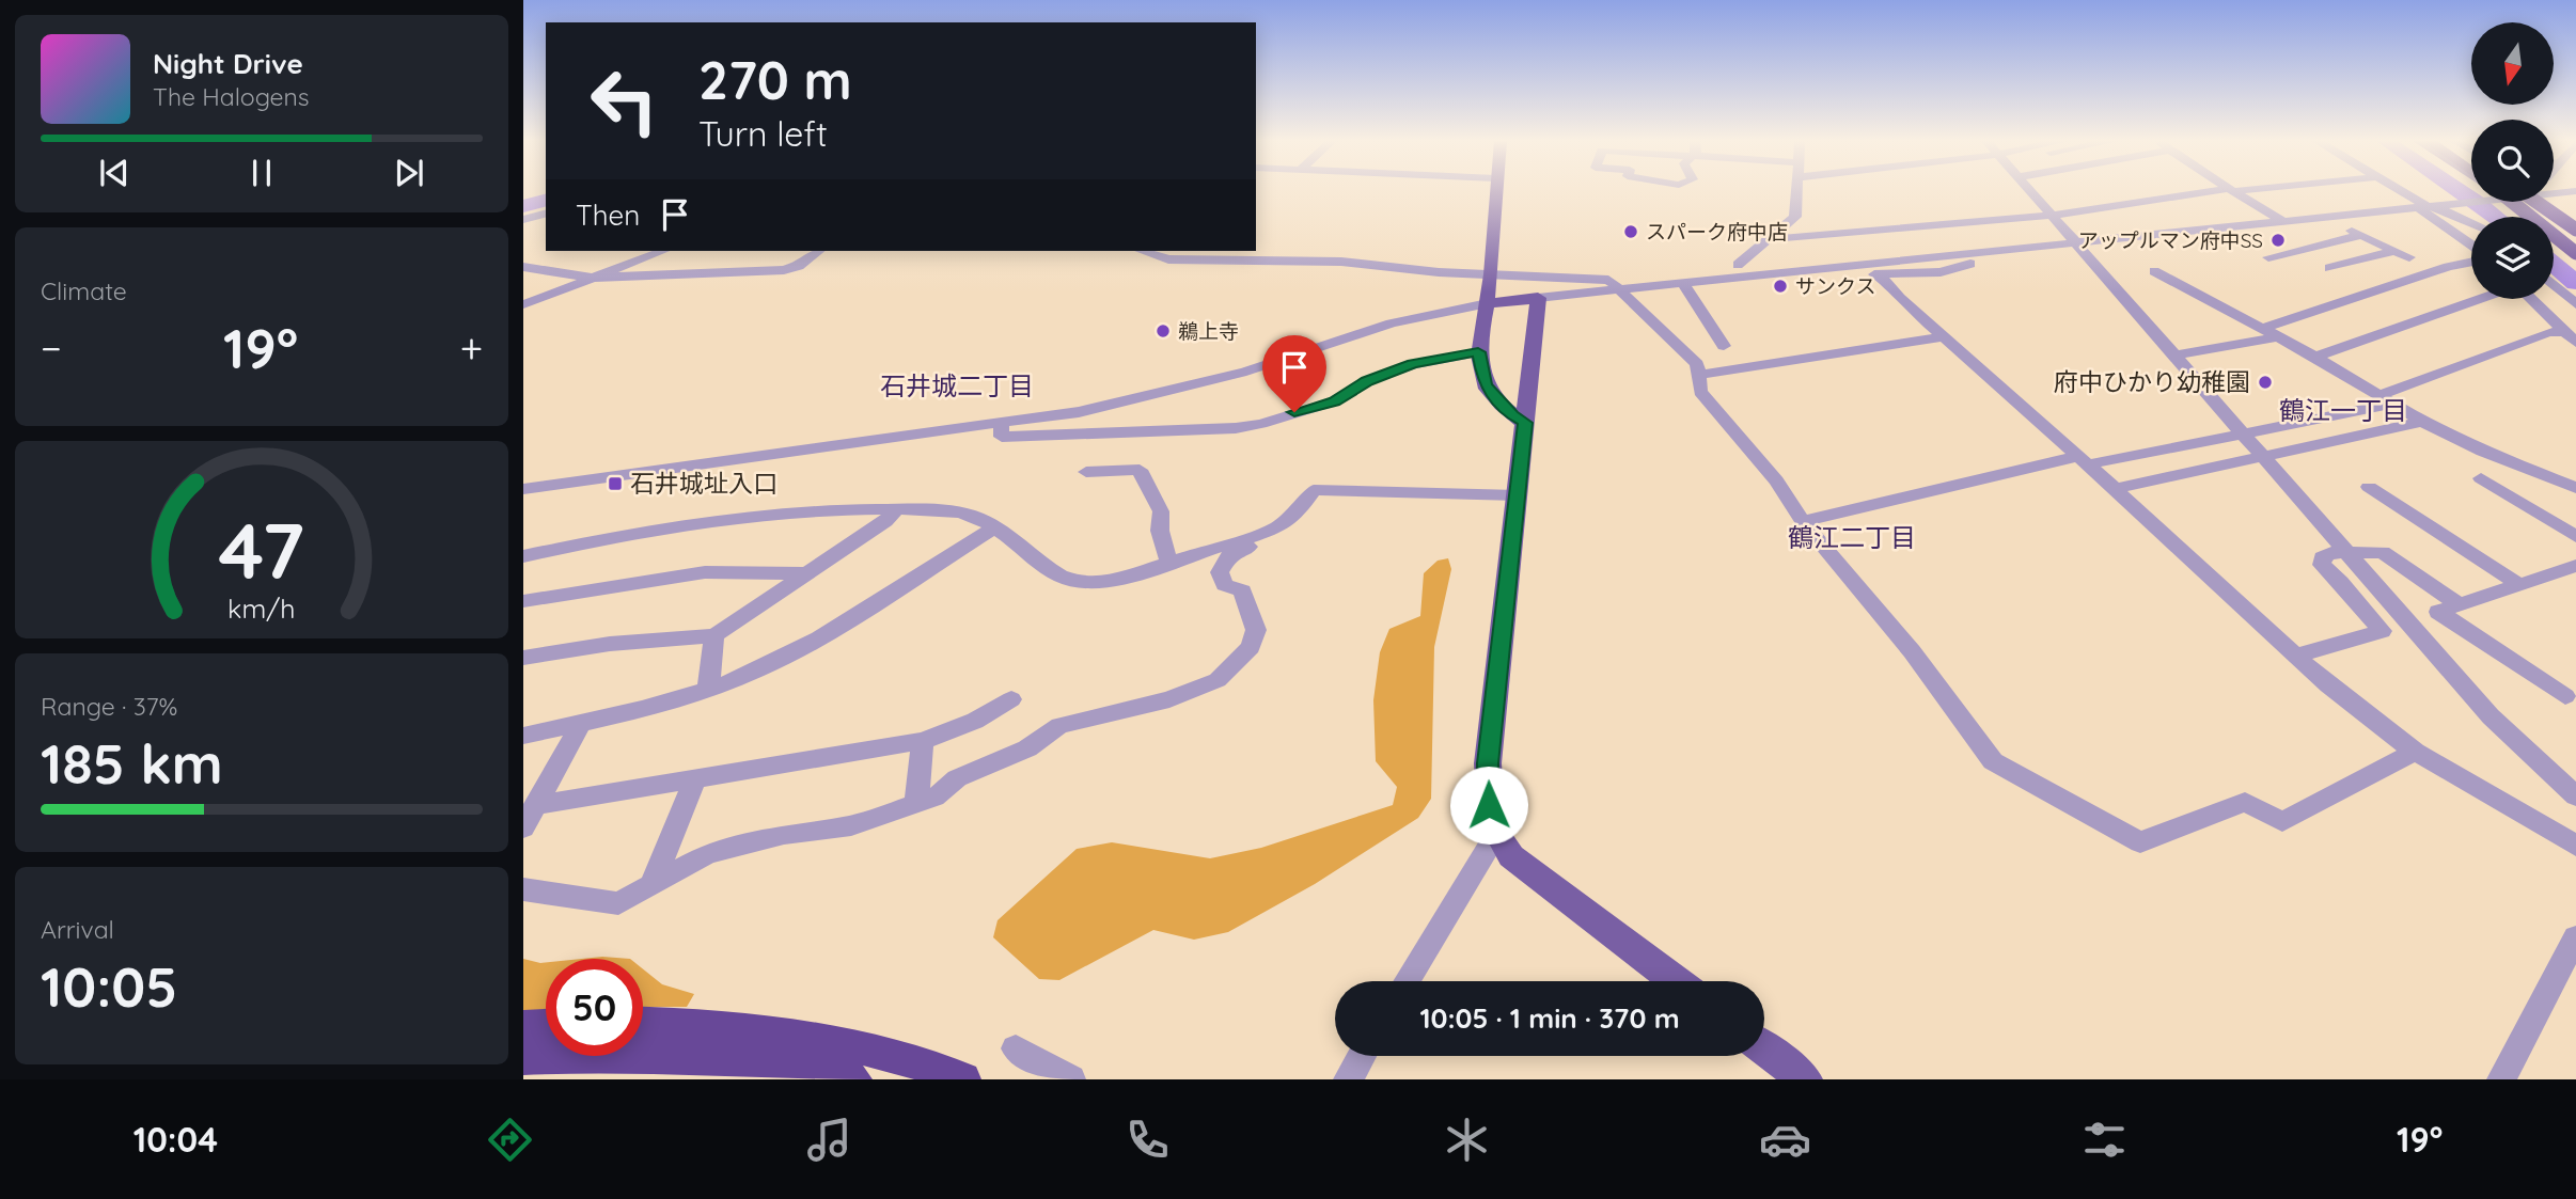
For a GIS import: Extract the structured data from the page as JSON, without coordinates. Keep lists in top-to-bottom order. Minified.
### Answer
{"districts":["石井城二丁目","鶴江一丁目","鶴江二丁目"],"places":{"other":["スパーク府中店","アップルマン府中SS","サンクス","鵜上寺","府中ひかり幼稚園"],"transit":["石井城址入口"]},"north":"bottom","page":{"turn":["270 m","Turn left"],"song":["Night Drive","The Halogens"],"then":"Then","tile":["Climate",["Range · 37%","185 km"],["Arrival","10:05"]],"heat":["−","19°","+"],"limit":"50","trip":"10:05 · 1 min · 370 m","tabs":["10:04","19°"],"gauge":["47","km/h"]}}
